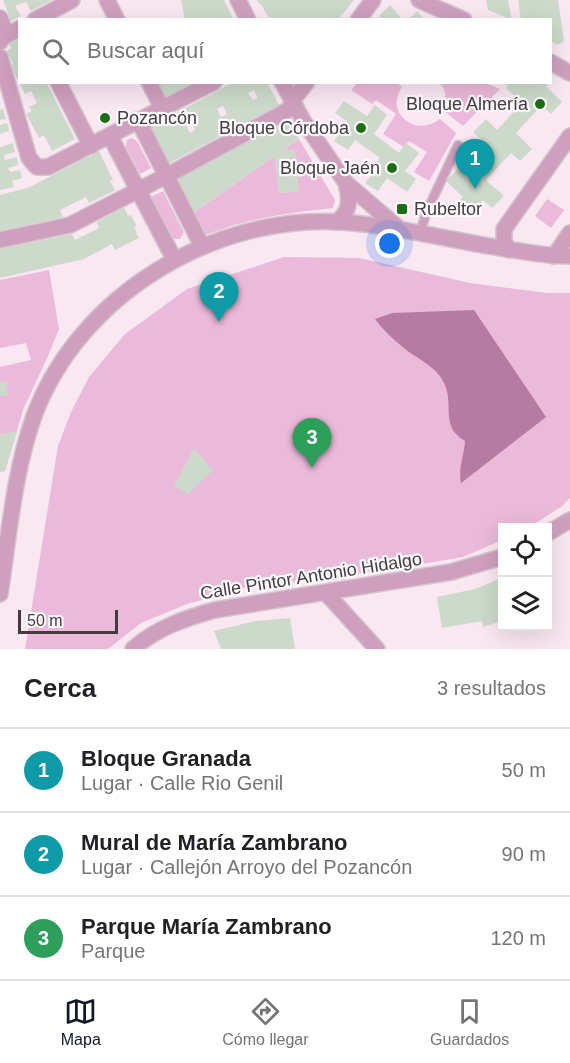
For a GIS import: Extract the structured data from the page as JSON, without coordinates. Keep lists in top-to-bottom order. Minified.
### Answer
{"streets":{"street":["Calle Pintor Antonio Hidalgo"]},"places":{"other":["Bloque Almería","Pozancón","Bloque Córdoba","Bloque Jaén"],"transit":["Rubeltor"]},"scale_bar":"50 m","page":{"search":"Buscar aquí","pins":["1","2","3"],"scale":"50 m","heading":["Cerca","3 resultados"],"list":[{"mark":"1","name":"Bloque Granada","note":"Lugar · Calle Rio Genil","value":"50 m"},{"mark":"2","name":"Mural de María Zambrano","note":"Lugar · Callejón Arroyo del Pozancón","value":"90 m"},{"mark":"3","name":"Parque María Zambrano","note":"Parque","value":"120 m"}],"nav":["Mapa","Cómo llegar","Guardados"]}}
